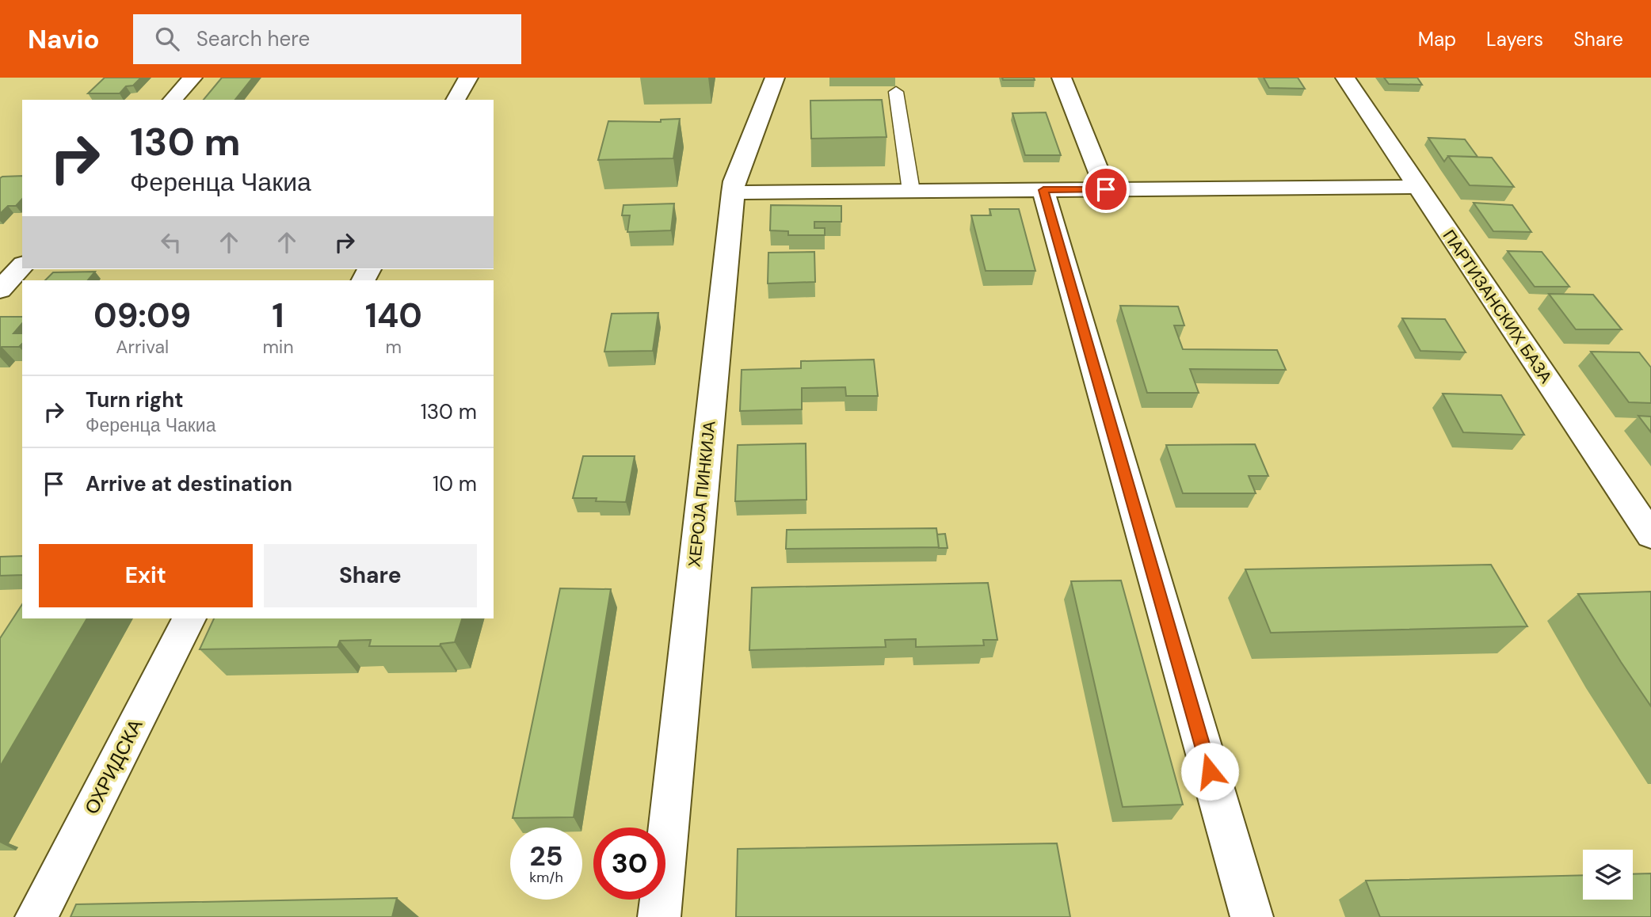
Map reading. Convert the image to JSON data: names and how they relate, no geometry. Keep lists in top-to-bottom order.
{
  "streets": {
    "street": ["ПАРТИЗАНСКИХ БАЗА", "ХЕРОЈА ПИНКИЈА", "ОХРИДСКА"]
  },
  "page": {
    "header": "Navio",
    "search": "Search here",
    "nav": ["Map", "Layers", "Share"],
    "turn": ["130 m", "Ференца Чакиа"],
    "eta": [
      "09:09",
      "Arrival",
      "1",
      "min",
      "140",
      "m"
    ],
    "list": [
      {
        "name": "Turn right",
        "note": "Ференца Чакиа",
        "value": "130 m"
      },
      {
        "name": "Arrive at destination",
        "value": "10 m"
      }
    ],
    "buttons": ["Exit", "Share"],
    "speed": "25 km/h",
    "limit": "30"
  }
}
